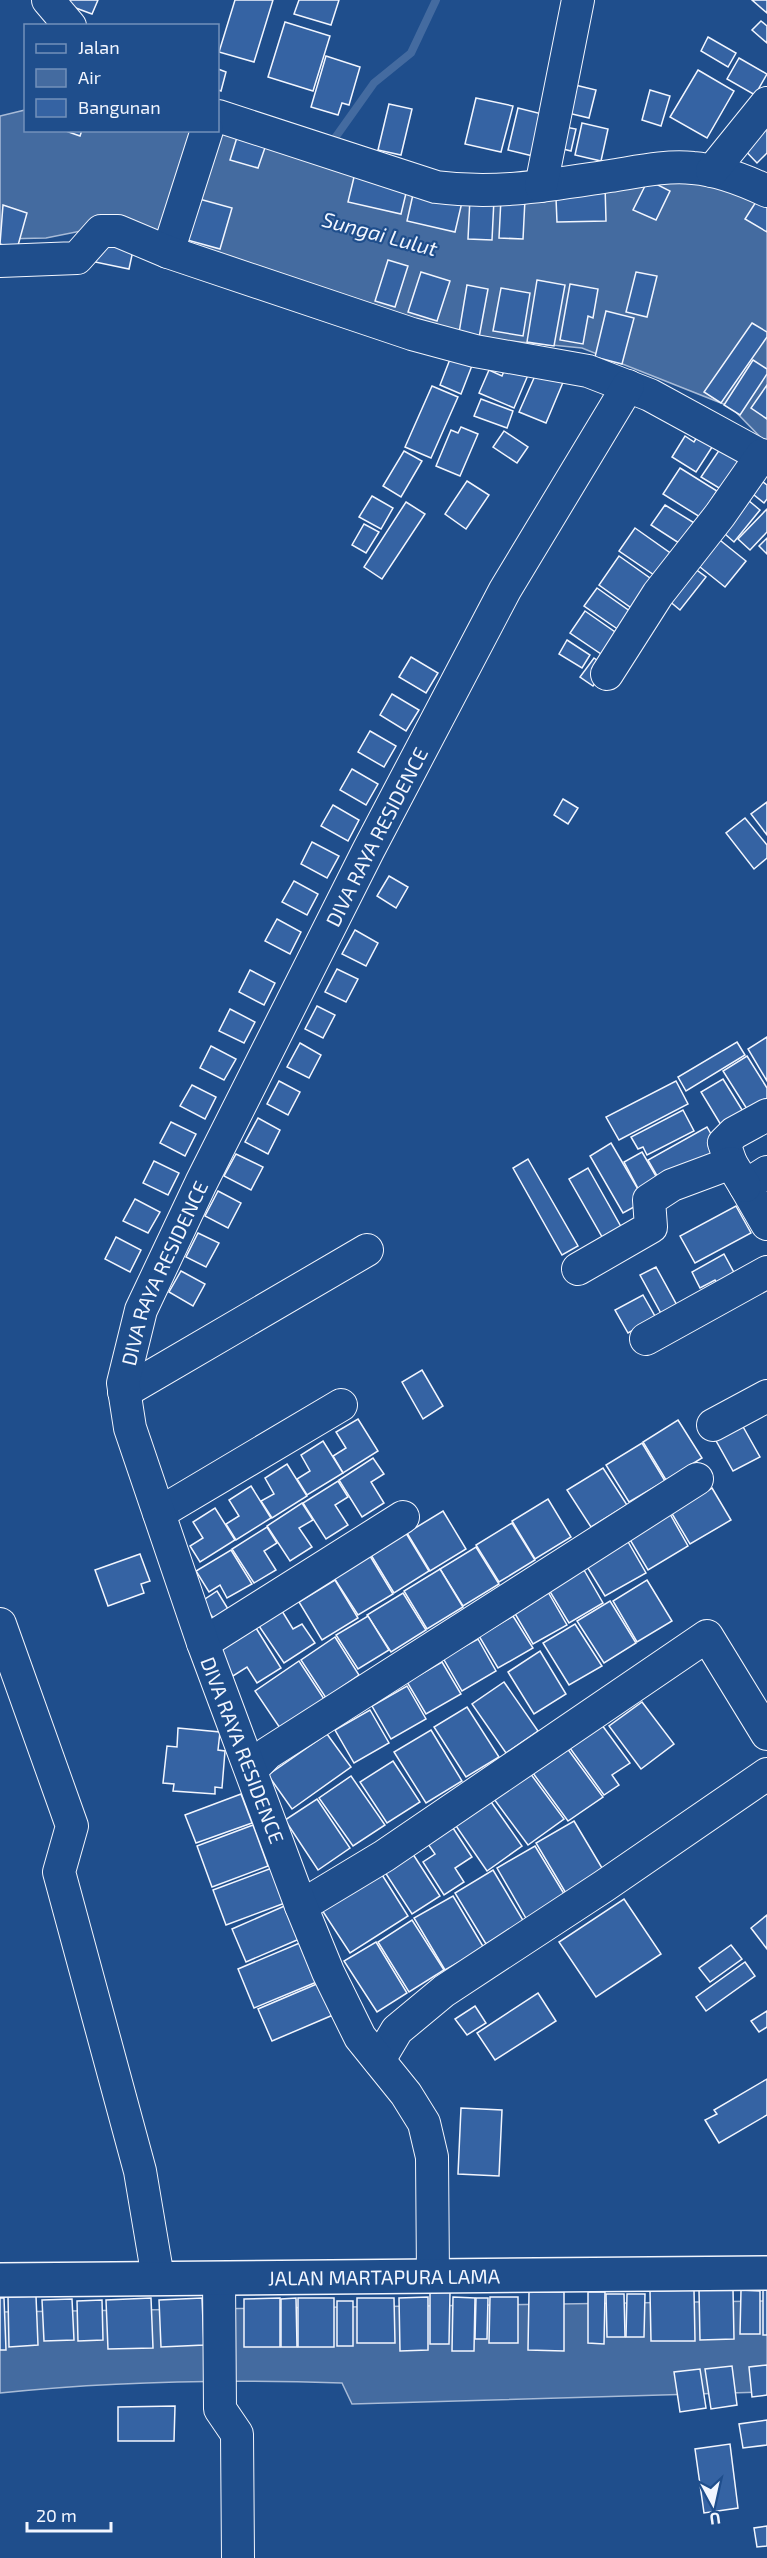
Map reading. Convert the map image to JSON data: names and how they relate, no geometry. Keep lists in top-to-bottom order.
{
  "streets": {
    "main road": ["JALAN MARTAPURA LAMA"],
    "street": ["DIVA RAYA RESIDENCE"]
  },
  "crossings": [
    ["DIVA RAYA RESIDENCE", "JALAN MARTAPURA LAMA"]
  ],
  "water": ["Sungai Lulut"],
  "legend": ["Jalan", "Air", "Bangunan"],
  "scale_bar": "20 m",
  "north": "bottom"
}
